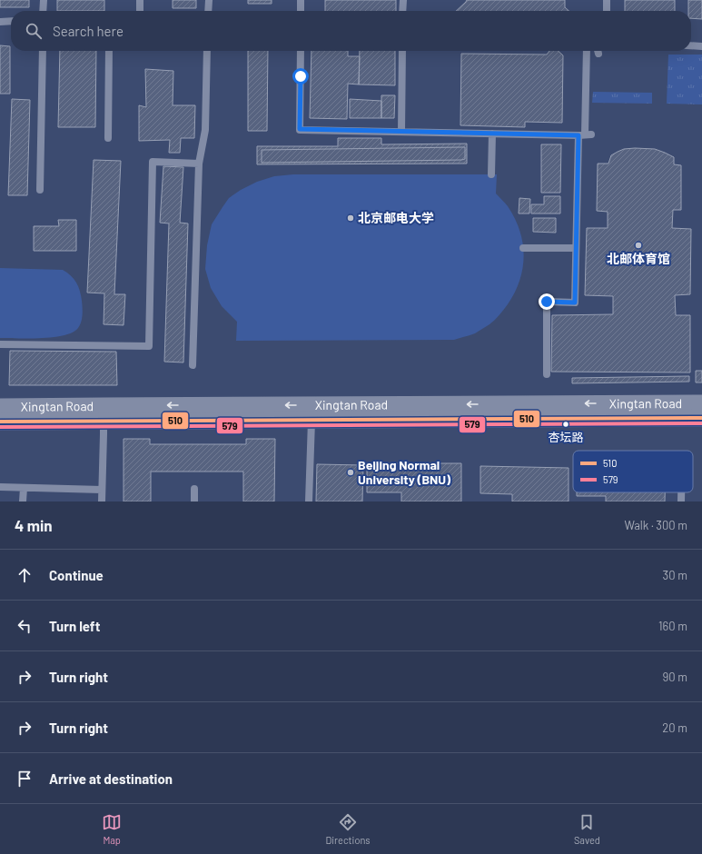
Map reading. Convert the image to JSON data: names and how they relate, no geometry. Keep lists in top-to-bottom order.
{
  "streets": {
    "street": ["Xingtan Road"]
  },
  "places": [
    "北京邮电大学",
    "北邮体育馆",
    "杏坛路",
    "Beijing Normal University (BNU)"
  ],
  "lines": ["transit line 510", "transit line 579"],
  "legend": ["510", "579"],
  "page": {
    "search": "Search here",
    "heading": ["4 min", "Walk · 300 m"],
    "list": [
      ["Continue", "30 m"],
      ["Turn left", "160 m"],
      ["Turn right", "90 m"],
      ["Turn right", "20 m"],
      "Arrive at destination"
    ],
    "nav": ["Map", "Directions", "Saved"]
  }
}
